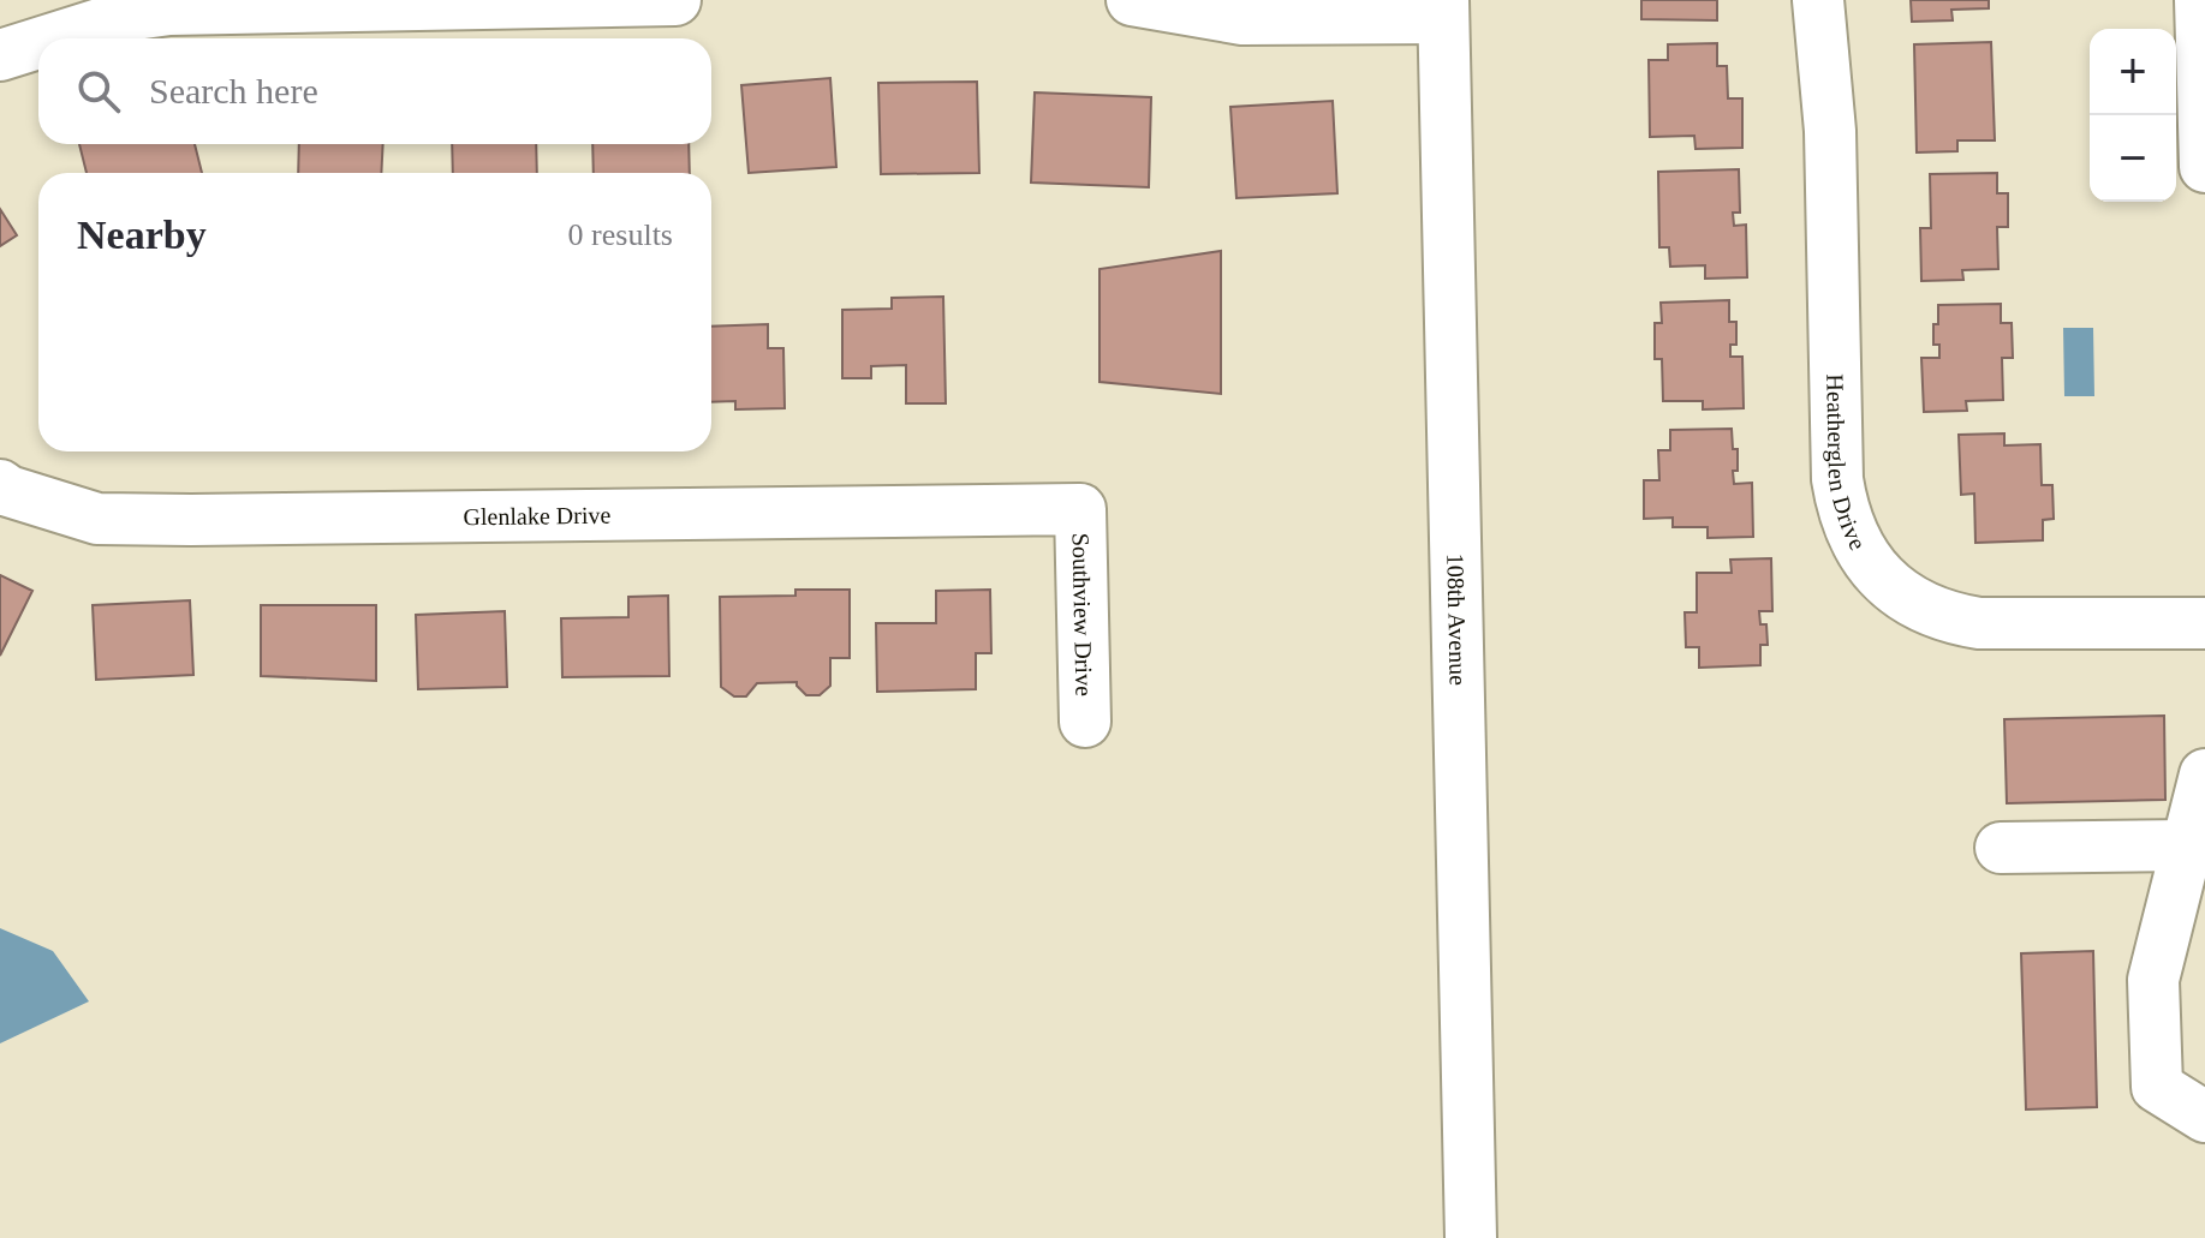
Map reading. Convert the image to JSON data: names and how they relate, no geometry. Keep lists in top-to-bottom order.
{
  "streets": {
    "street": [
      "Heatherglen Drive",
      "Glenlake Drive",
      "Southview Drive",
      "108th Avenue"
    ]
  },
  "crossings": [
    ["Glenlake Drive", "Southview Drive"]
  ],
  "page": {
    "map_buttons": ["+", "−"],
    "search": "Search here",
    "heading": ["Nearby", "0 results"]
  }
}
